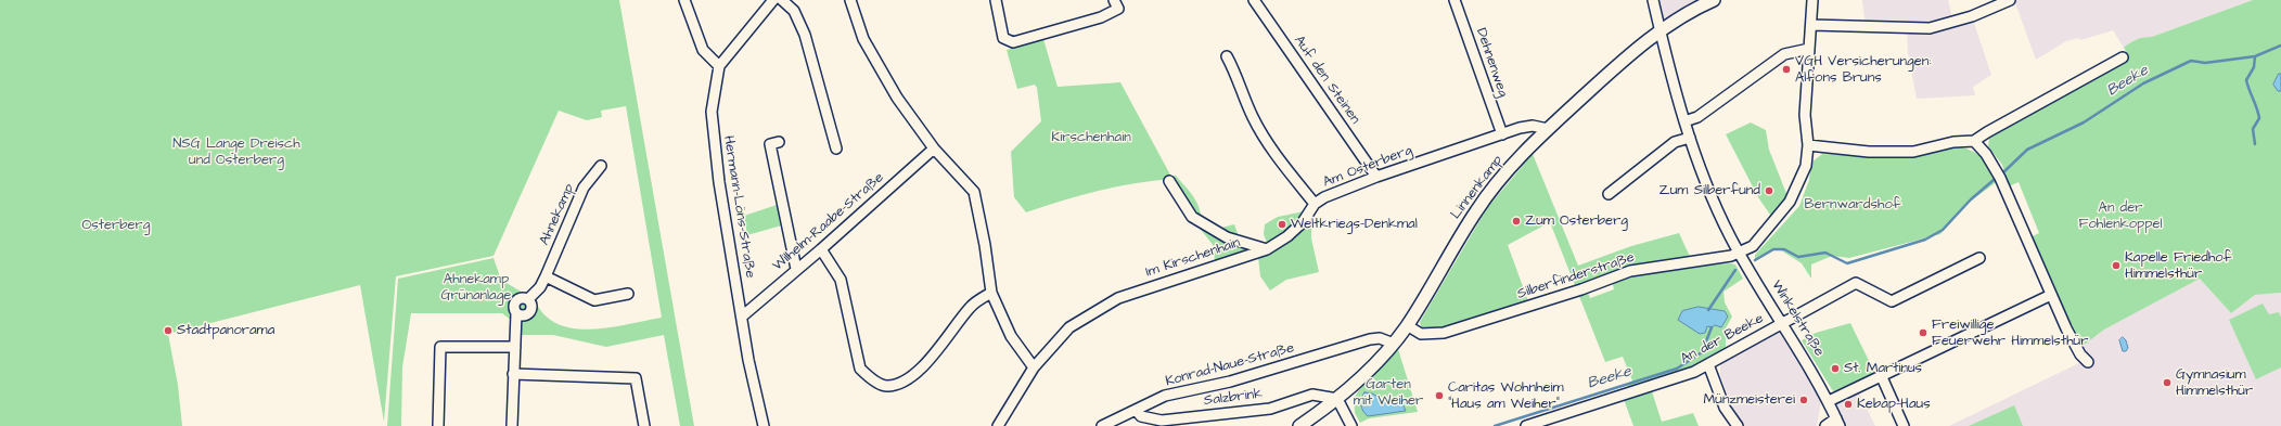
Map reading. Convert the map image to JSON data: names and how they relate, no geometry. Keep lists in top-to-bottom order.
{
  "streets": {
    "main road": ["Linnenkamp"],
    "street": [
      "Dehnenweg",
      "Auf den Steinen",
      "Am Osterberg",
      "Hermann-Löns-Straße",
      "Ahnekamp",
      "Wilhelm-Raabe-Straße",
      "Im Kirschenhain",
      "Silberfinderstraße",
      "Winkelstraße",
      "An der Beeke",
      "Konrad-Naue-Straße",
      "Salzbrink"
    ]
  },
  "crossings": [
    ["Dehnenweg", "Am Osterberg"],
    ["Auf den Steinen", "Am Osterberg"],
    ["Am Osterberg", "Linnenkamp"],
    ["Am Osterberg", "Im Kirschenhain"],
    ["Linnenkamp", "Silberfinderstraße"],
    ["Linnenkamp", "Winkelstraße"],
    ["Linnenkamp", "Konrad-Naue-Straße"],
    ["Linnenkamp", "Salzbrink"],
    ["Hermann-Löns-Straße", "Wilhelm-Raabe-Straße"],
    ["Silberfinderstraße", "Winkelstraße"],
    ["Winkelstraße", "An der Beeke"],
    ["Konrad-Naue-Straße", "Salzbrink"]
  ],
  "water": ["Beeke"],
  "parks": [
    "Kirschenhain",
    "NSG Lange Dreisch und Osterberg",
    "Bernwardshof",
    "An der Fohlenkoppel",
    "Osterberg",
    "Ahnekamp Grünanlage",
    "Garten mit Weiher"
  ],
  "places": [
    "VGH Versicherungen: Alfons Bruns",
    "Zum Silberfund",
    "Zum Osterberg",
    "Weltkriegs-Denkmal",
    "Kapelle Friedhof Himmelsthür",
    "Stadtpanorama",
    "Freiwillige Feuerwehr Himmelsthür",
    "St. Martinus",
    "Gymnasium Himmelsthür",
    "Caritas Wohnheim \"Haus am Weiher\"",
    "Münzmeisterei",
    "Kebap-Haus"
  ]
}
